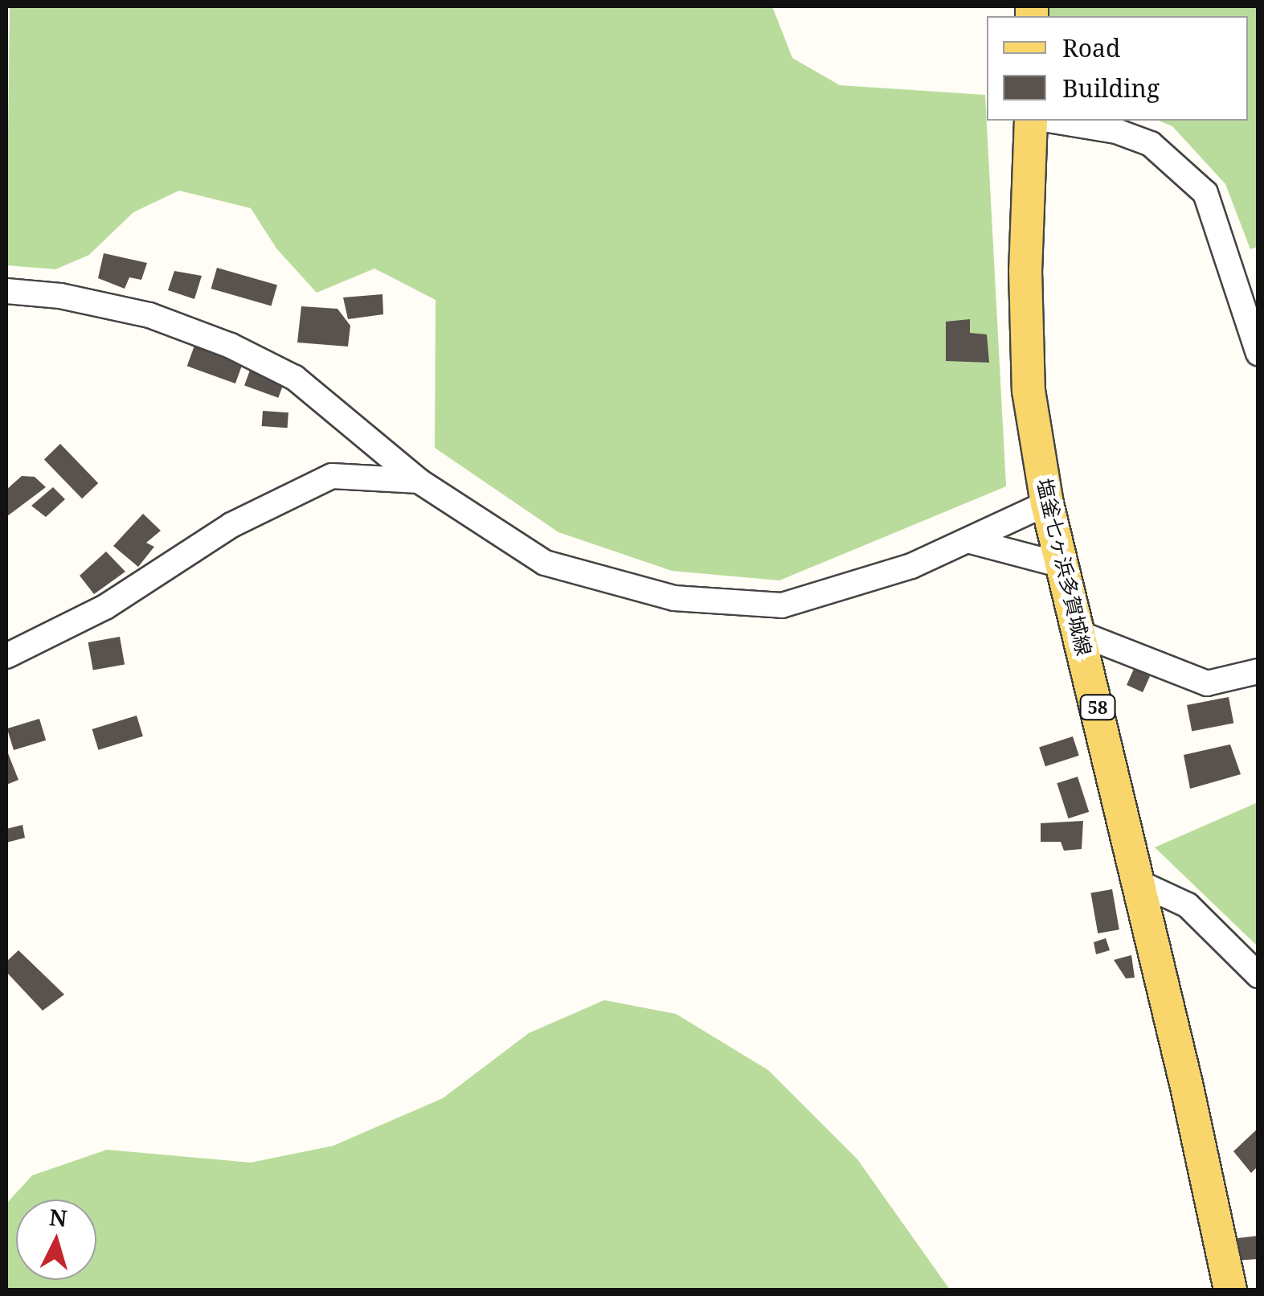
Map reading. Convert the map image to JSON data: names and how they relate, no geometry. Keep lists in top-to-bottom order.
{
  "streets": {
    "main road": ["塩釜七ヶ浜多賀城線", "58"]
  },
  "legend": ["Road", "Building"],
  "north": "top"
}
